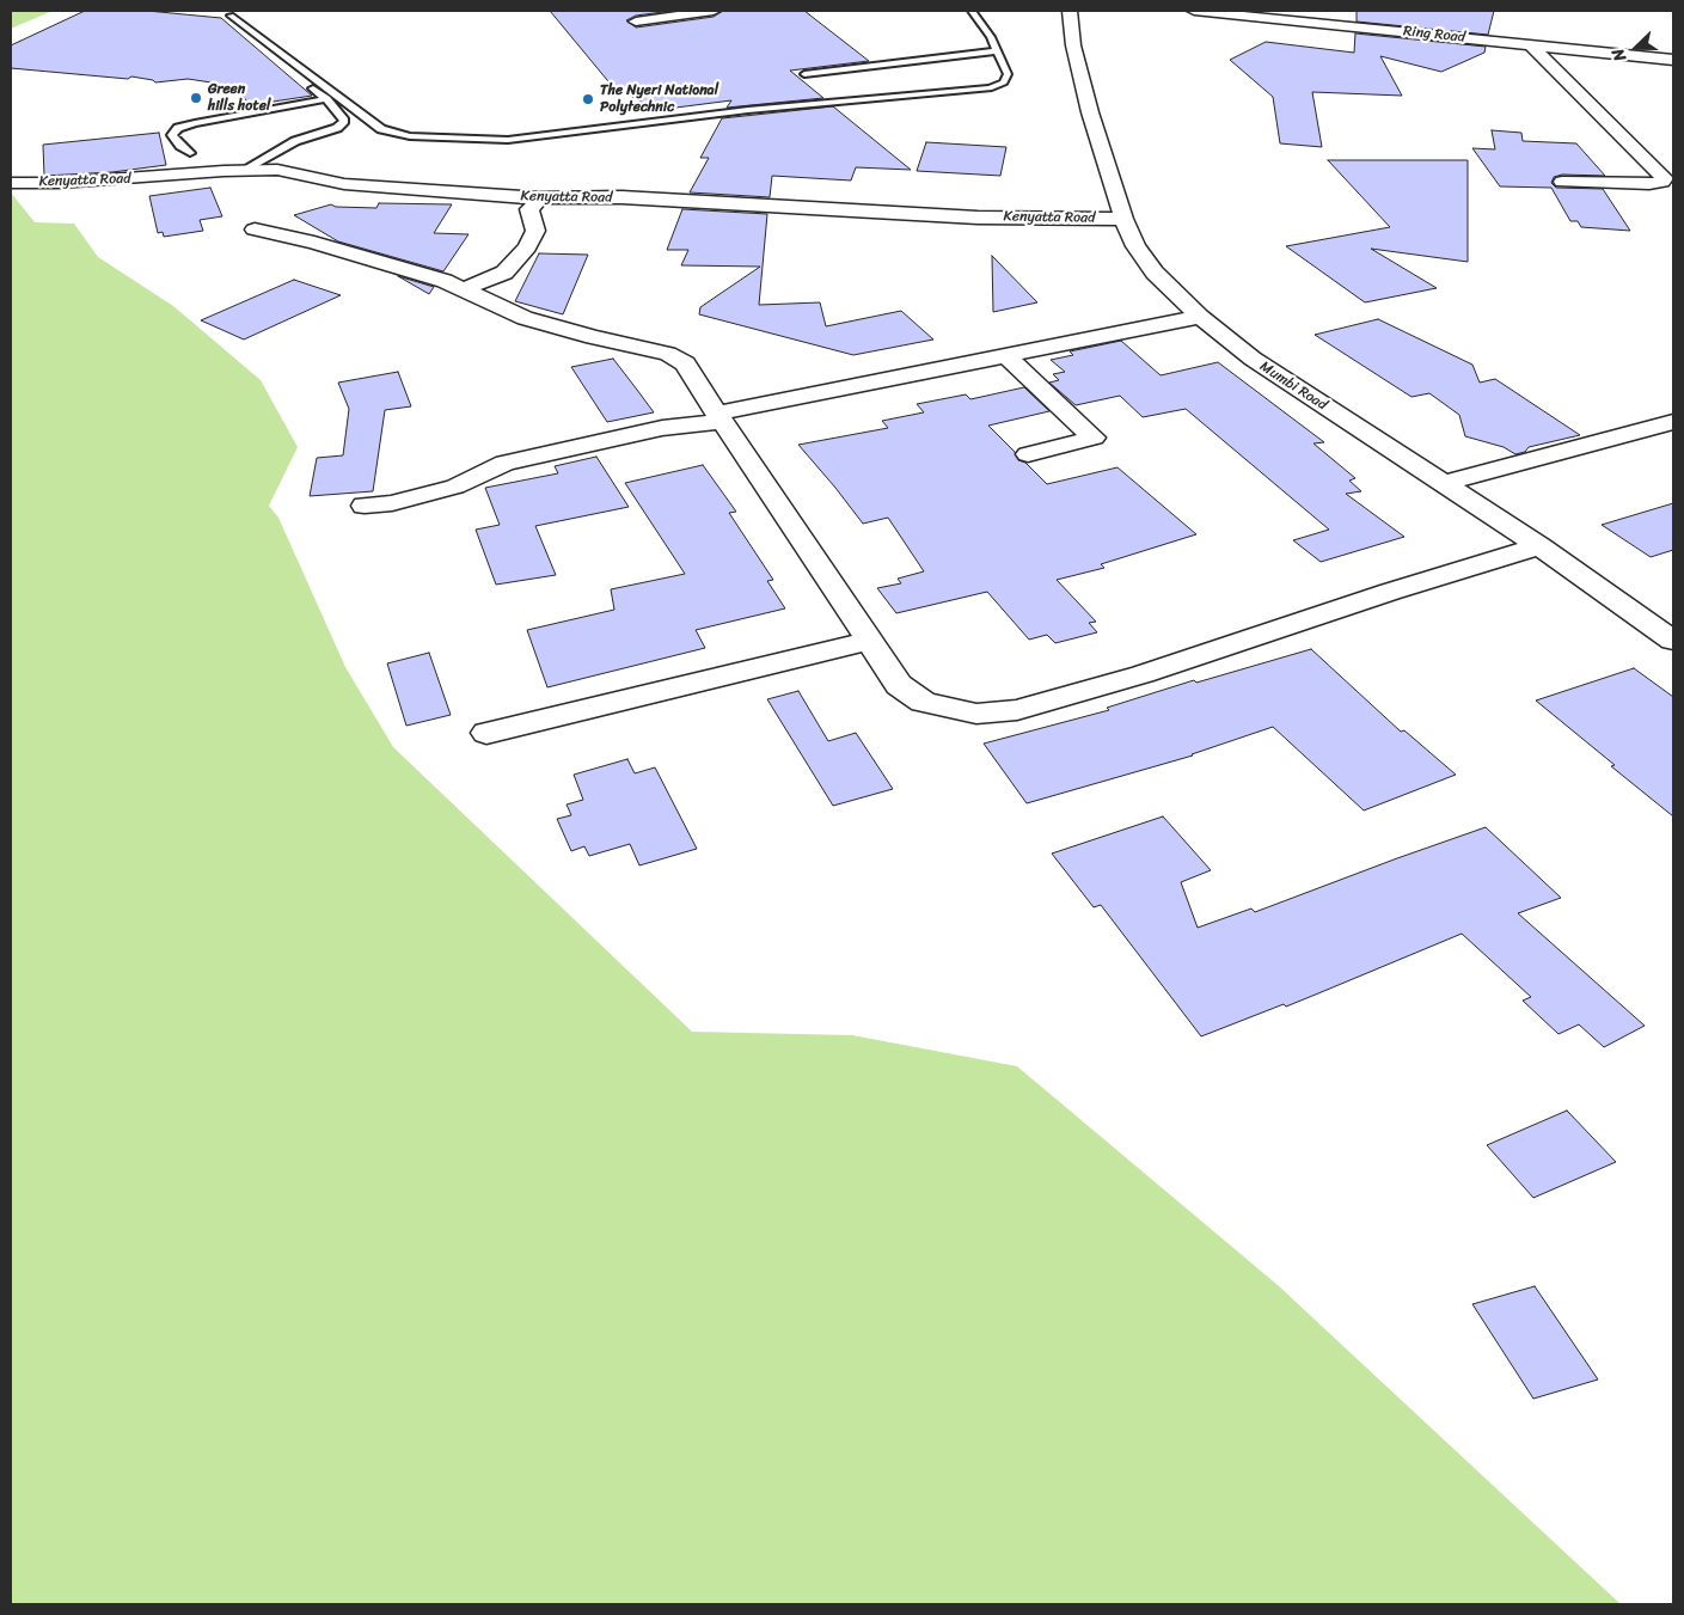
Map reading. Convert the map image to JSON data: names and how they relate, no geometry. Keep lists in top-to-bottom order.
{
  "streets": {
    "street": ["Ring Road", "Kenyatta Road", "Mumbi Road"]
  },
  "crossings": [
    ["Kenyatta Road", "Mumbi Road"]
  ],
  "places": ["Green hills hotel", "The Nyeri National Polytechnic"],
  "north": "left"
}
